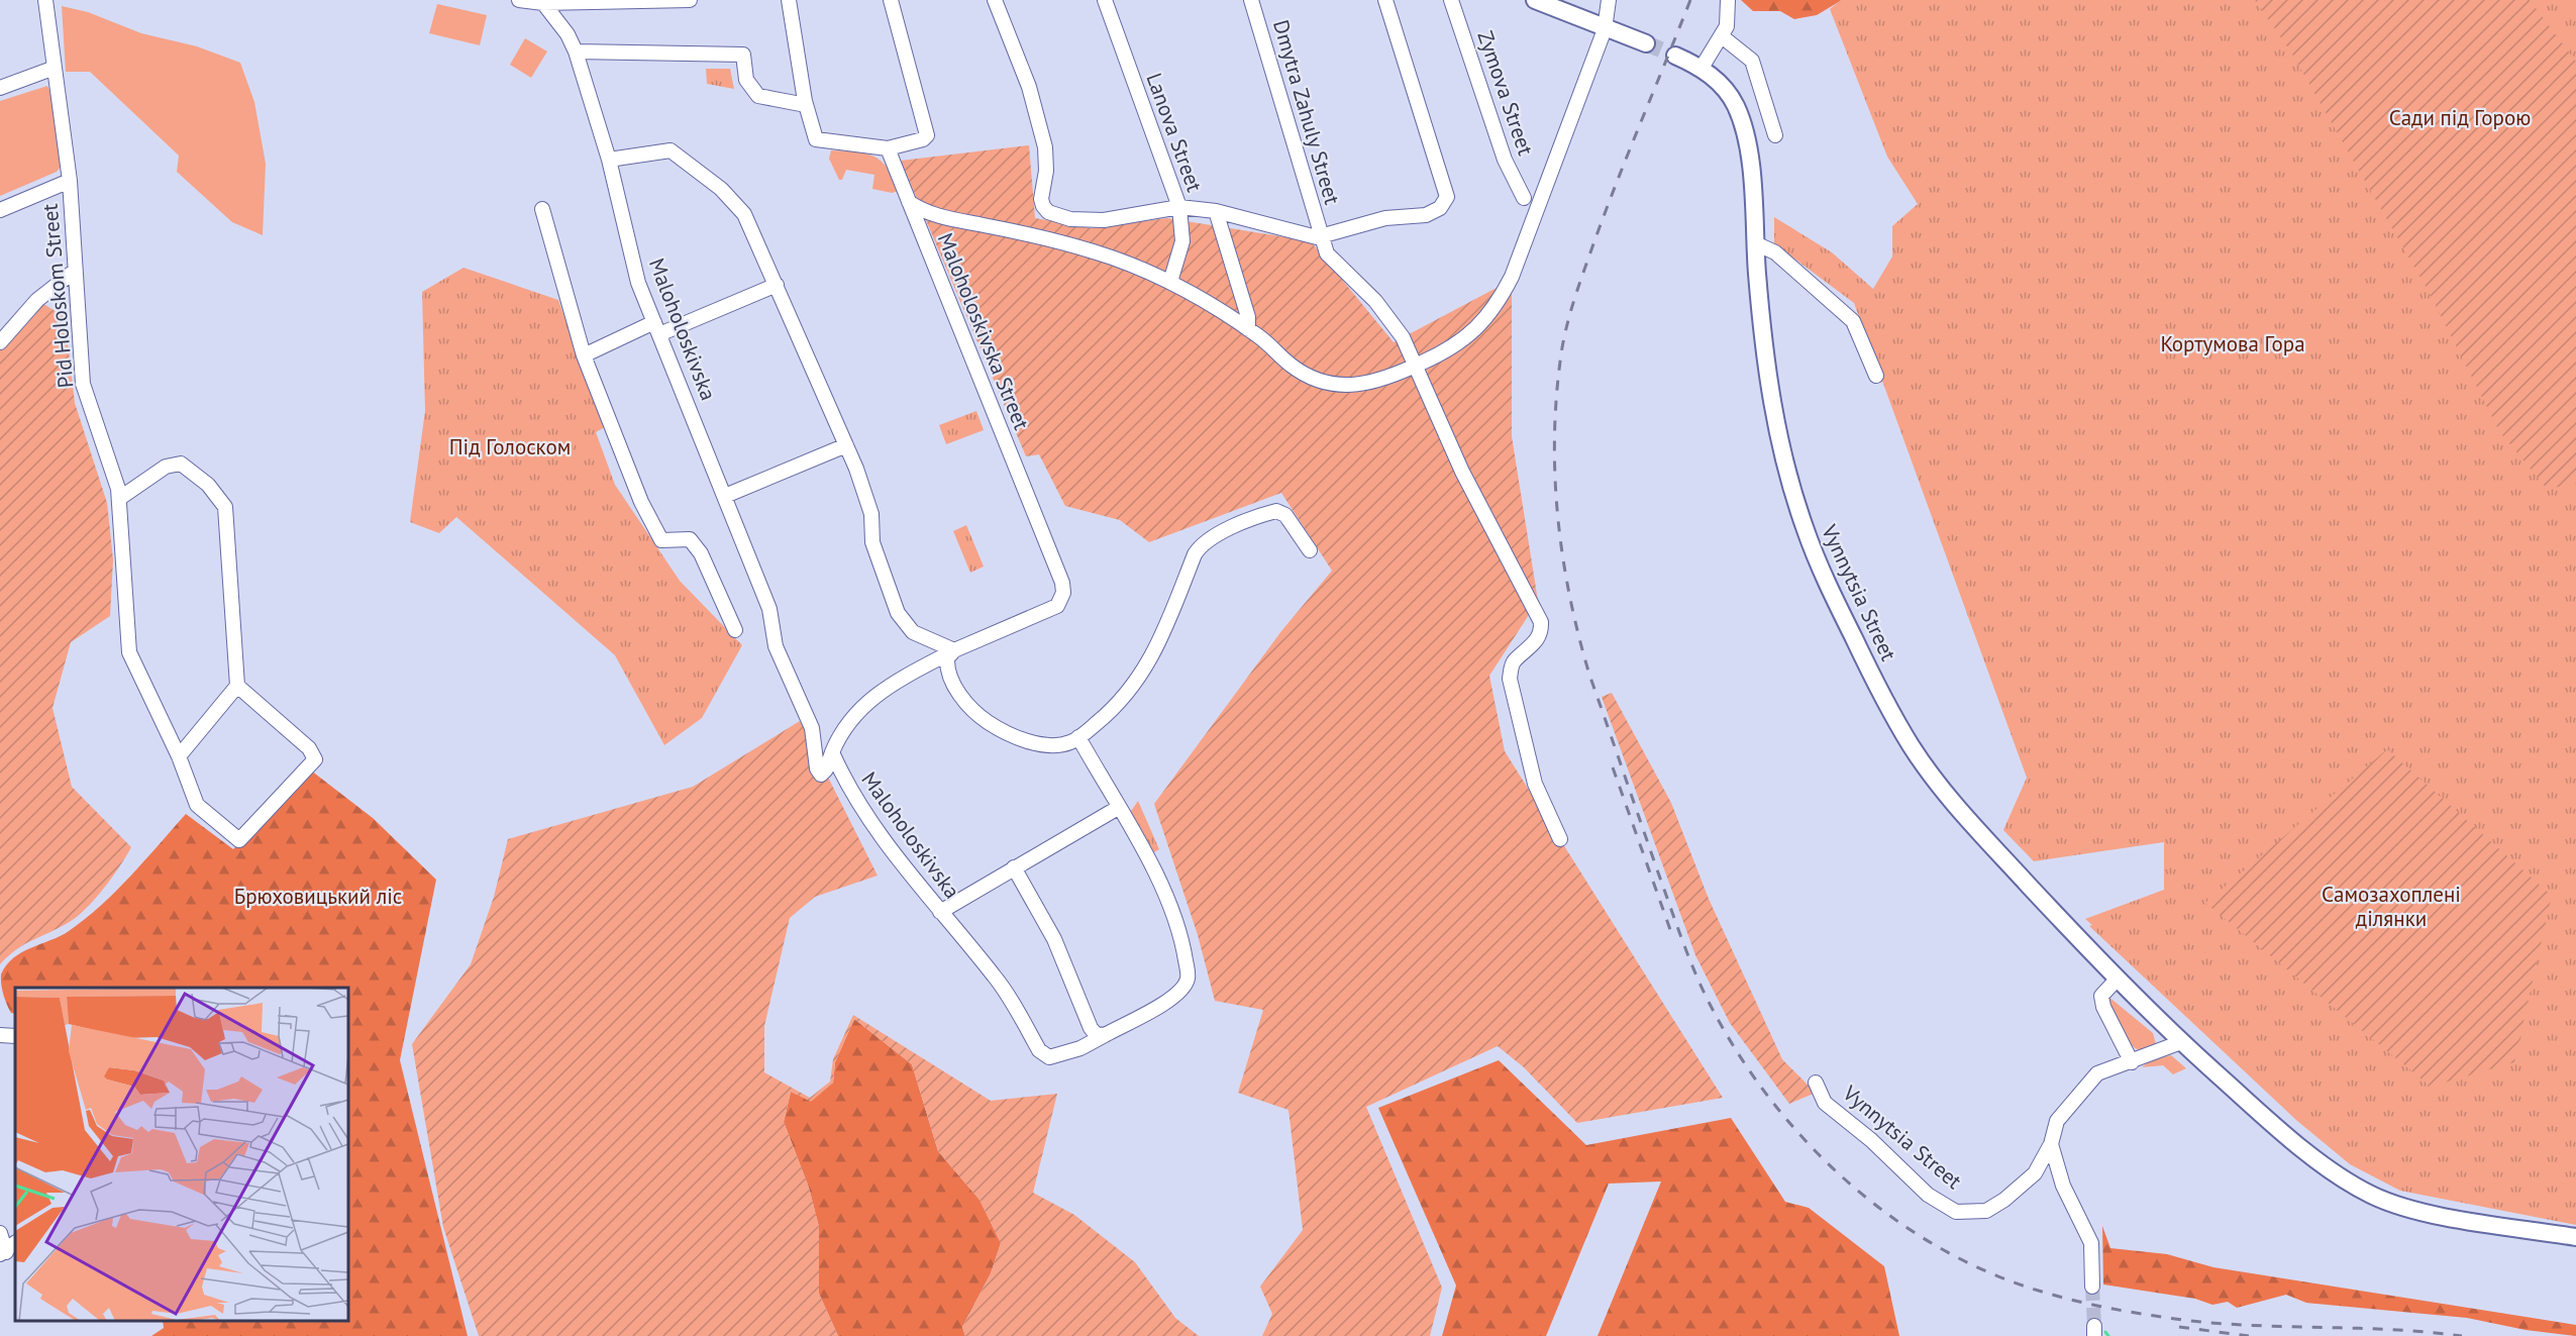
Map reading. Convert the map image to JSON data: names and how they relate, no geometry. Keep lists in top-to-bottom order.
{
  "streets": {
    "main road": ["Vynnytsia Street"],
    "street": [
      "Zymova Street",
      "Dmytra Zahuly Street",
      "Lanova Street",
      "Pid Holoskom Street",
      "Maloholoskivska",
      "Maloholoskivska Street"
    ]
  },
  "parks": [
    "Сади під Горою",
    "Кортумова Гора",
    "Під Голоском",
    "Самозахоплені ділянки",
    "Брюховицький ліс"
  ]
}
